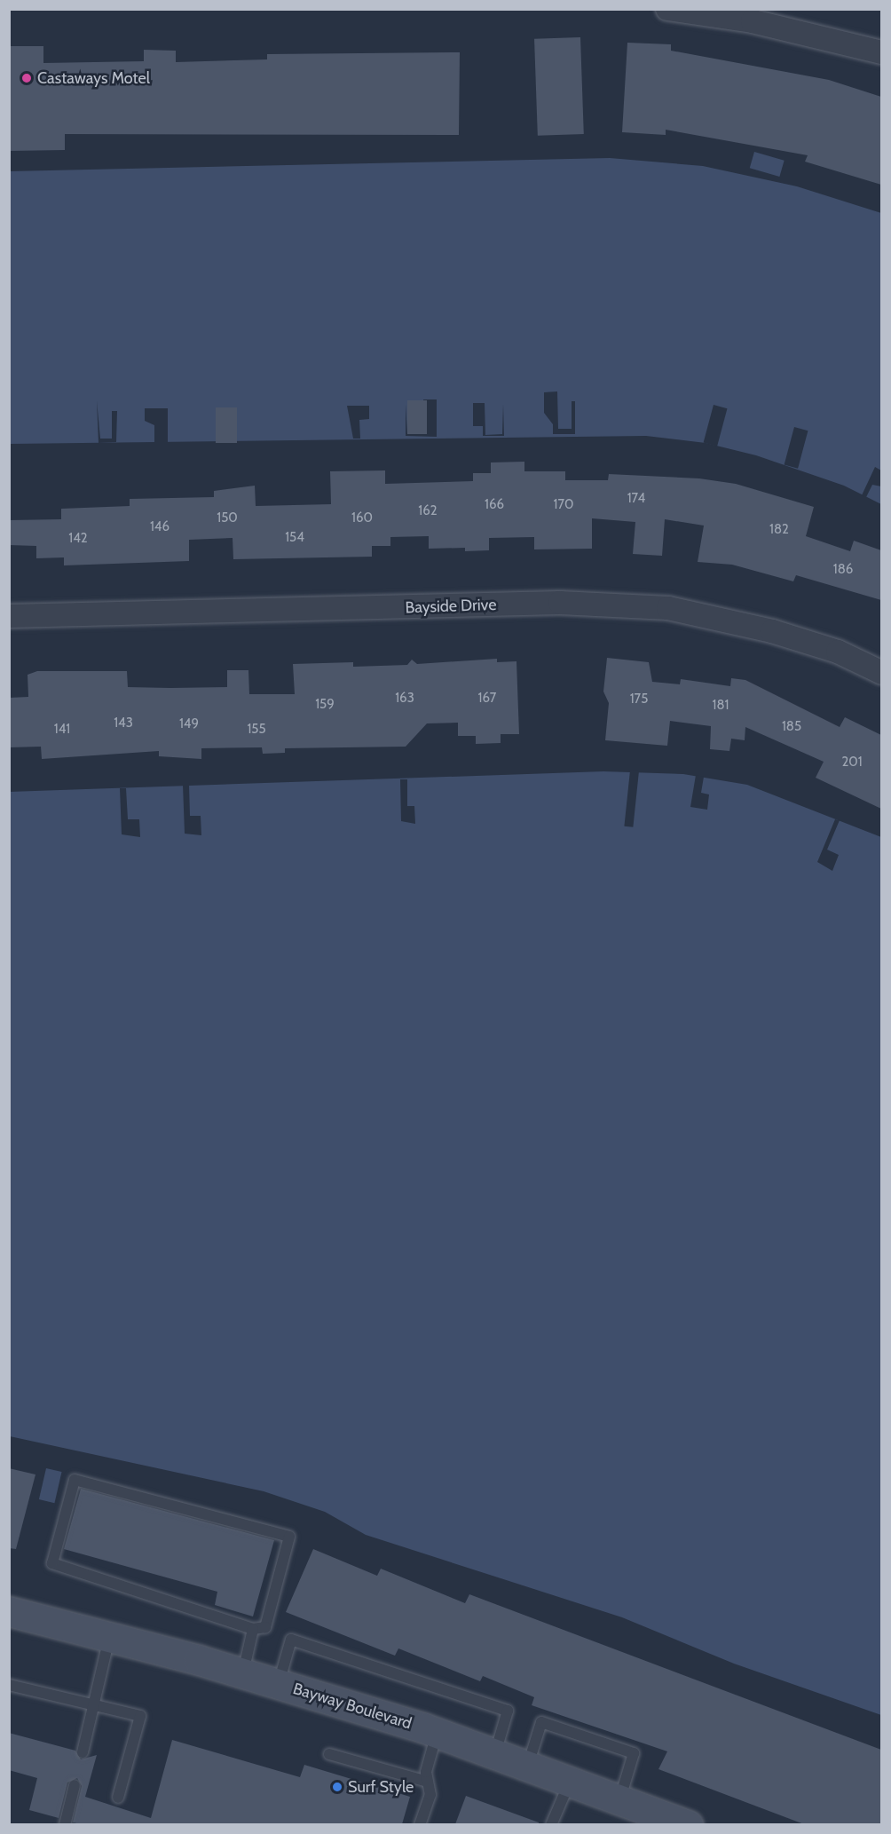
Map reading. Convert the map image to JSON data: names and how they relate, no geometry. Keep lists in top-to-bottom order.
{
  "streets": {
    "street": ["Bayside Drive", "Bayway Boulevard"]
  },
  "places": ["Castaways Motel", "Surf Style"],
  "house_numbers": [
    "174",
    "166",
    "170",
    "162",
    "150",
    "160",
    "146",
    "182",
    "154",
    "142",
    "186",
    "163",
    "167",
    "175",
    "159",
    "181",
    "143",
    "149",
    "185",
    "141",
    "155",
    "201"
  ]
}
